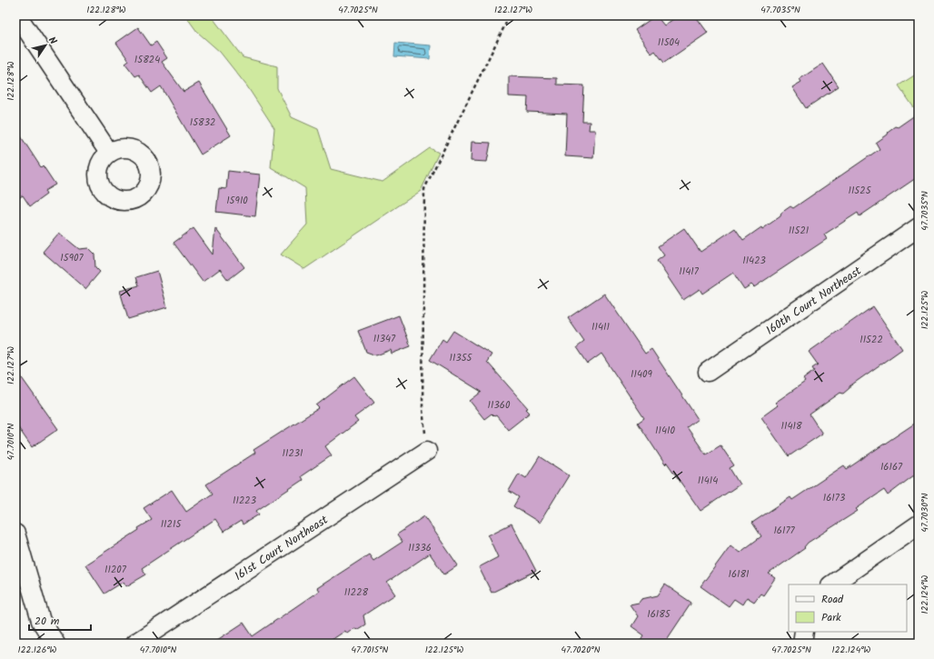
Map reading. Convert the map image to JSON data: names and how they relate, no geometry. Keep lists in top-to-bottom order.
{
  "streets": {
    "street": ["160th Court Northeast", "161st Court Northeast"]
  },
  "house_numbers": [
    "11504",
    "15824",
    "15832",
    "11525",
    "15910",
    "11521",
    "15907",
    "11423",
    "11417",
    "11411",
    "11347",
    "11522",
    "11355",
    "11409",
    "11360",
    "11418",
    "11410",
    "11231",
    "16167",
    "11414",
    "16173",
    "11223",
    "11215",
    "16177",
    "11336",
    "11207",
    "16181",
    "11228",
    "16185"
  ],
  "legend": ["Road", "Park"],
  "scale_bar": "20 m",
  "north": "top right",
  "coordinates": [
    "122.128°W",
    "47.7025°N",
    "122.127°W",
    "47.7035°N",
    "122.125°W",
    "47.7010°N",
    "47.7030°N",
    "122.124°W",
    "122.126°W",
    "47.7015°N",
    "47.7020°N"
  ]
}
